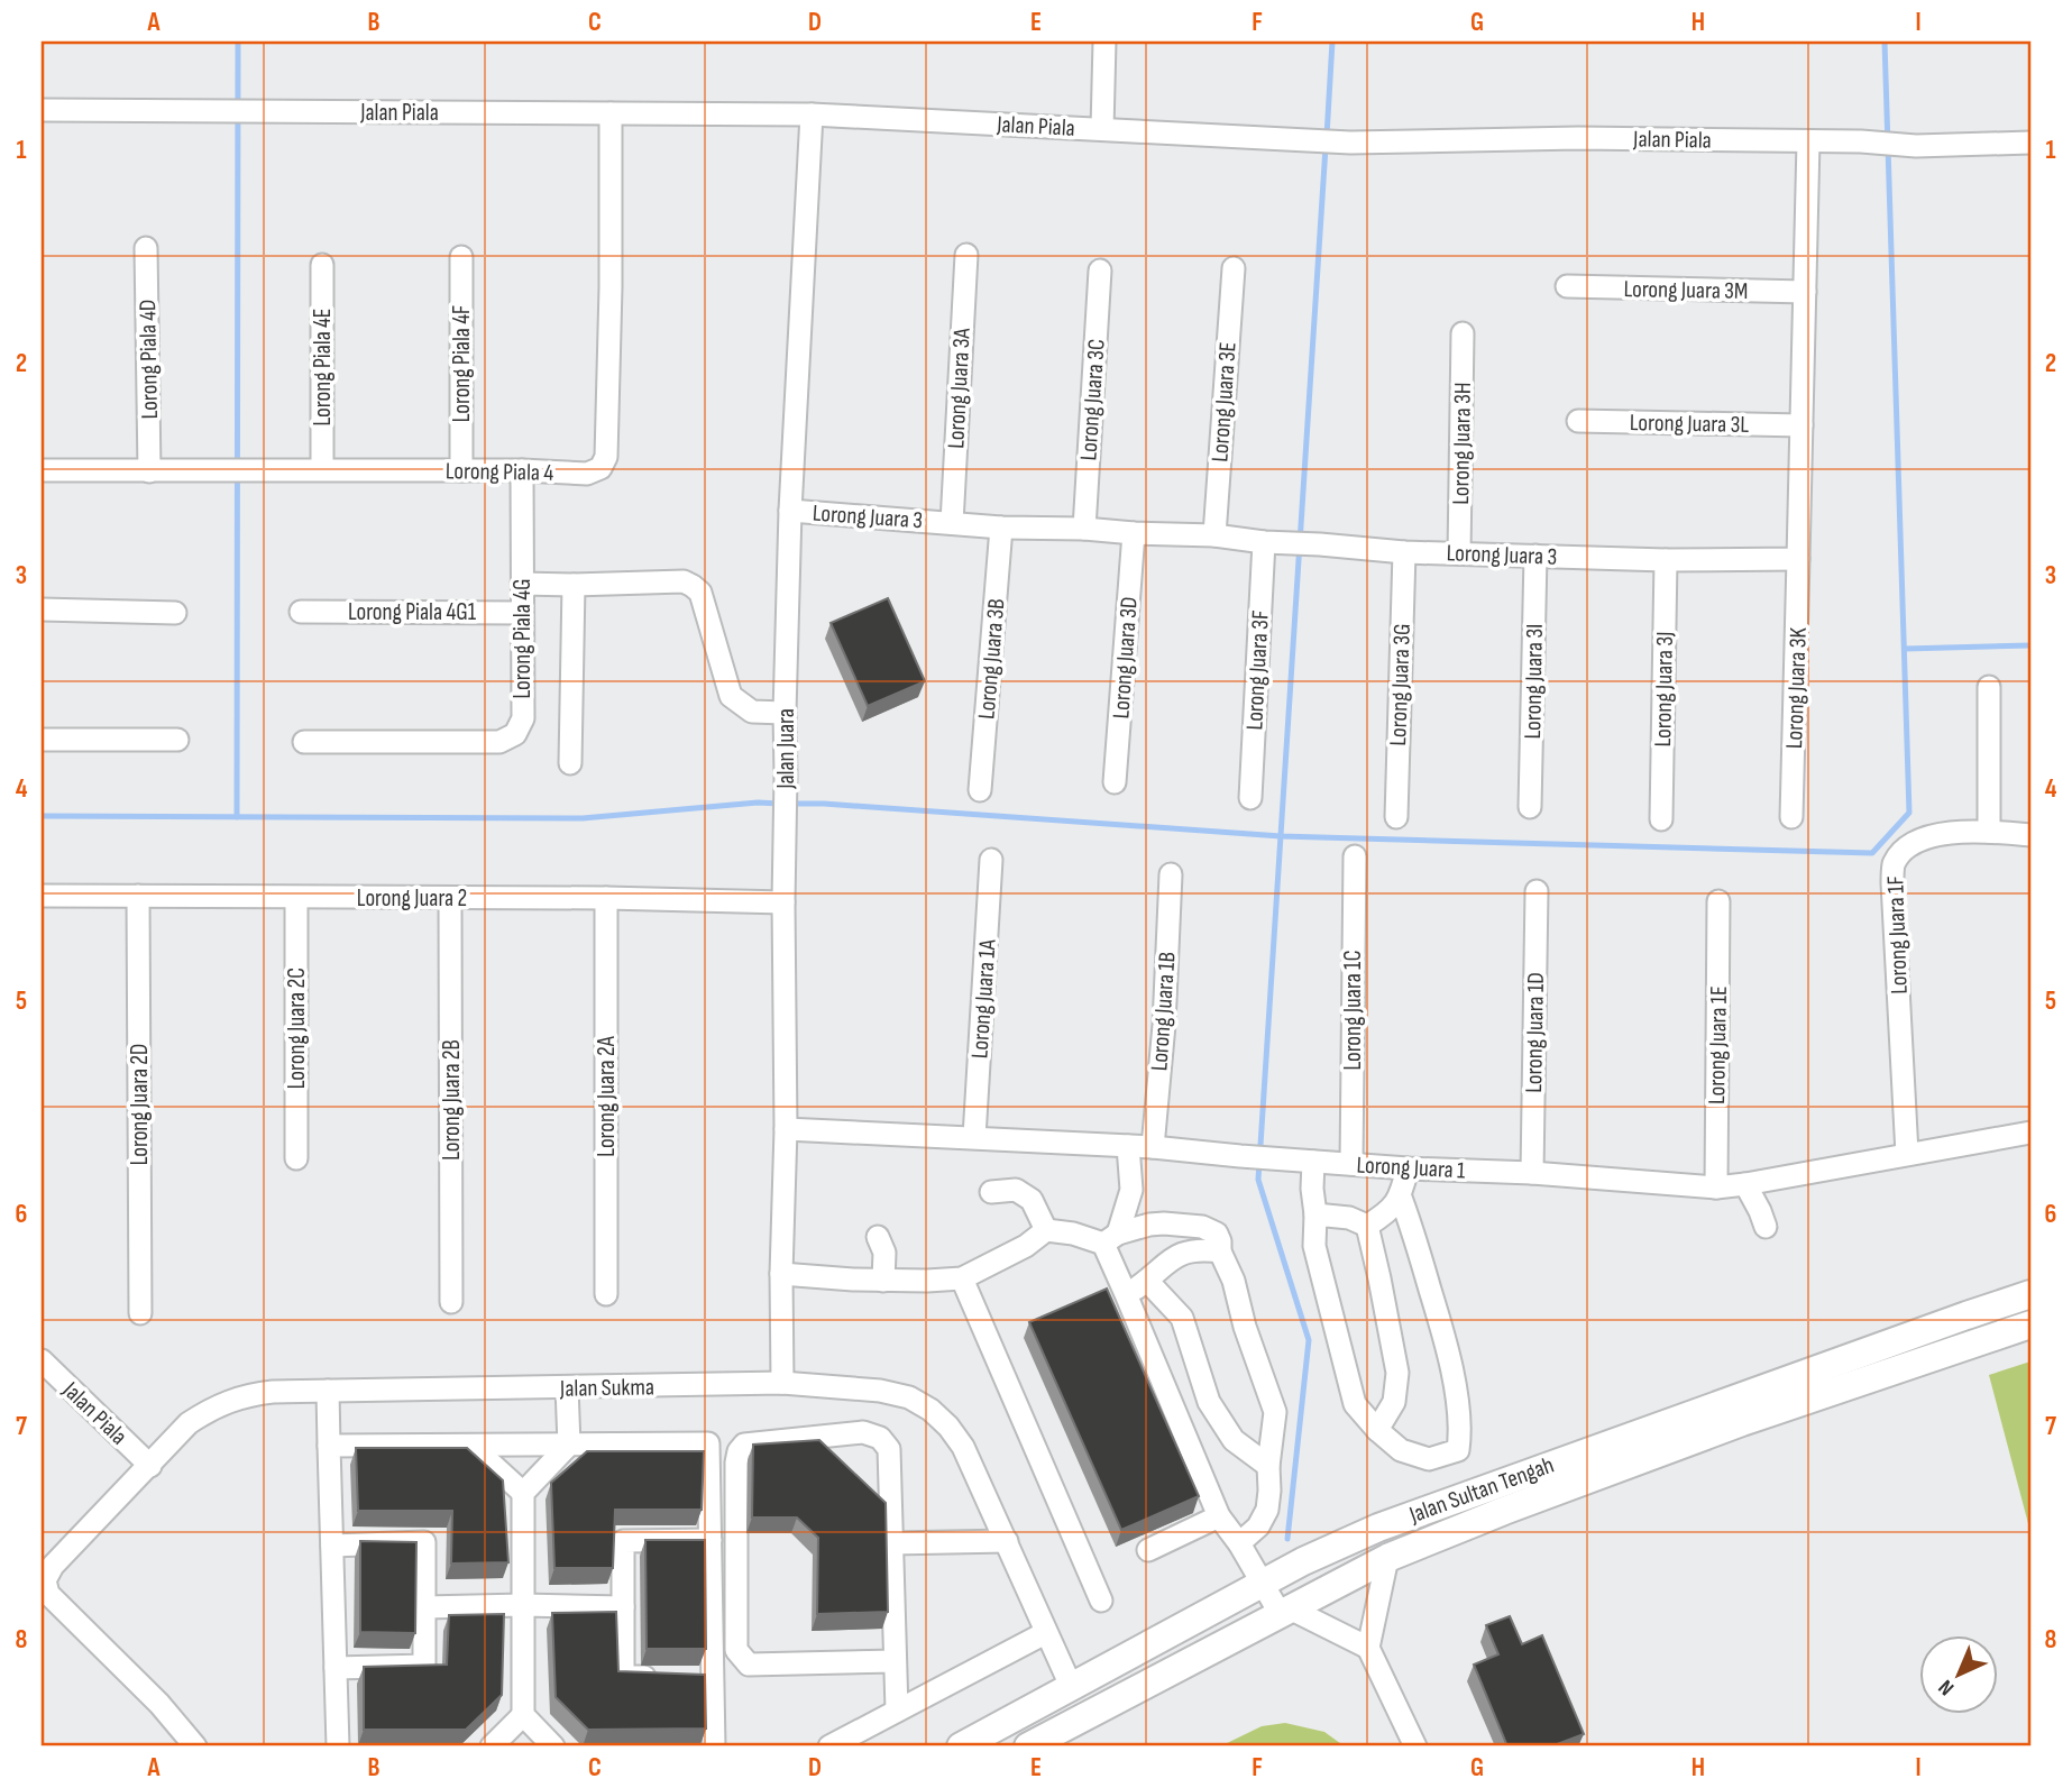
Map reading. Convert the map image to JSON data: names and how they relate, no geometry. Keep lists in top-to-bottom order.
{
  "streets": {
    "main road": ["Jalan Sultan Tengah"],
    "street": [
      "Jalan Piala",
      "Lorong Juara 3M",
      "Lorong Piala 4D",
      "Lorong Piala 4F",
      "Lorong Piala 4E",
      "Lorong Juara 3A",
      "Lorong Juara 3C",
      "Lorong Juara 3E",
      "Lorong Juara 3L",
      "Lorong Juara 3H",
      "Lorong Piala 4",
      "Lorong Juara 3",
      "Lorong Piala 4G1",
      "Lorong Piala 4G",
      "Lorong Juara 3D",
      "Lorong Juara 3B",
      "Lorong Juara 3F",
      "Lorong Juara 3I",
      "Lorong Juara 3G",
      "Lorong Juara 3K",
      "Lorong Juara 3J",
      "Jalan Juara",
      "Lorong Juara 2",
      "Lorong Juara 1F",
      "Lorong Juara 1A",
      "Lorong Juara 1C",
      "Lorong Juara 1B",
      "Lorong Juara 2C",
      "Lorong Juara 1D",
      "Lorong Juara 1E",
      "Lorong Juara 2A",
      "Lorong Juara 2B",
      "Lorong Juara 2D",
      "Lorong Juara 1",
      "Jalan Sukma"
    ]
  },
  "crossings": [
    ["Jalan Piala", "Lorong Piala 4"],
    ["Jalan Piala", "Jalan Juara"],
    ["Jalan Piala", "Jalan Sukma"],
    ["Lorong Piala 4D", "Lorong Piala 4"],
    ["Lorong Piala 4F", "Lorong Piala 4"],
    ["Lorong Piala 4E", "Lorong Piala 4"],
    ["Lorong Juara 3A", "Lorong Juara 3"],
    ["Lorong Juara 3C", "Lorong Juara 3"],
    ["Lorong Juara 3E", "Lorong Juara 3"],
    ["Lorong Juara 3H", "Lorong Juara 3"],
    ["Lorong Piala 4", "Lorong Piala 4G"],
    ["Lorong Juara 3", "Lorong Juara 3D"],
    ["Lorong Juara 3", "Lorong Juara 3B"],
    ["Lorong Juara 3", "Lorong Juara 3F"],
    ["Lorong Juara 3", "Lorong Juara 3I"],
    ["Lorong Juara 3", "Lorong Juara 3G"],
    ["Lorong Juara 3", "Lorong Juara 3K"],
    ["Lorong Juara 3", "Lorong Juara 3J"],
    ["Lorong Juara 3", "Jalan Juara"],
    ["Lorong Piala 4G1", "Lorong Piala 4G"],
    ["Jalan Juara", "Lorong Juara 2"],
    ["Jalan Juara", "Lorong Juara 1"],
    ["Jalan Juara", "Jalan Sukma"],
    ["Lorong Juara 2", "Lorong Juara 2C"],
    ["Lorong Juara 2", "Lorong Juara 2A"],
    ["Lorong Juara 2", "Lorong Juara 2B"],
    ["Lorong Juara 2", "Lorong Juara 2D"],
    ["Lorong Juara 1F", "Lorong Juara 1"],
    ["Lorong Juara 1A", "Lorong Juara 1"],
    ["Lorong Juara 1C", "Lorong Juara 1"],
    ["Lorong Juara 1B", "Lorong Juara 1"],
    ["Lorong Juara 1D", "Lorong Juara 1"],
    ["Lorong Juara 1E", "Lorong Juara 1"],
    ["Jalan Sukma", "Jalan Sultan Tengah"]
  ],
  "north": "bottom left",
  "grid": {
    "columns": [
      "A",
      "B",
      "C",
      "D",
      "E",
      "F",
      "G",
      "H",
      "I"
    ],
    "rows": [
      "1",
      "2",
      "3",
      "4",
      "5",
      "6",
      "7",
      "8"
    ]
  }
}
